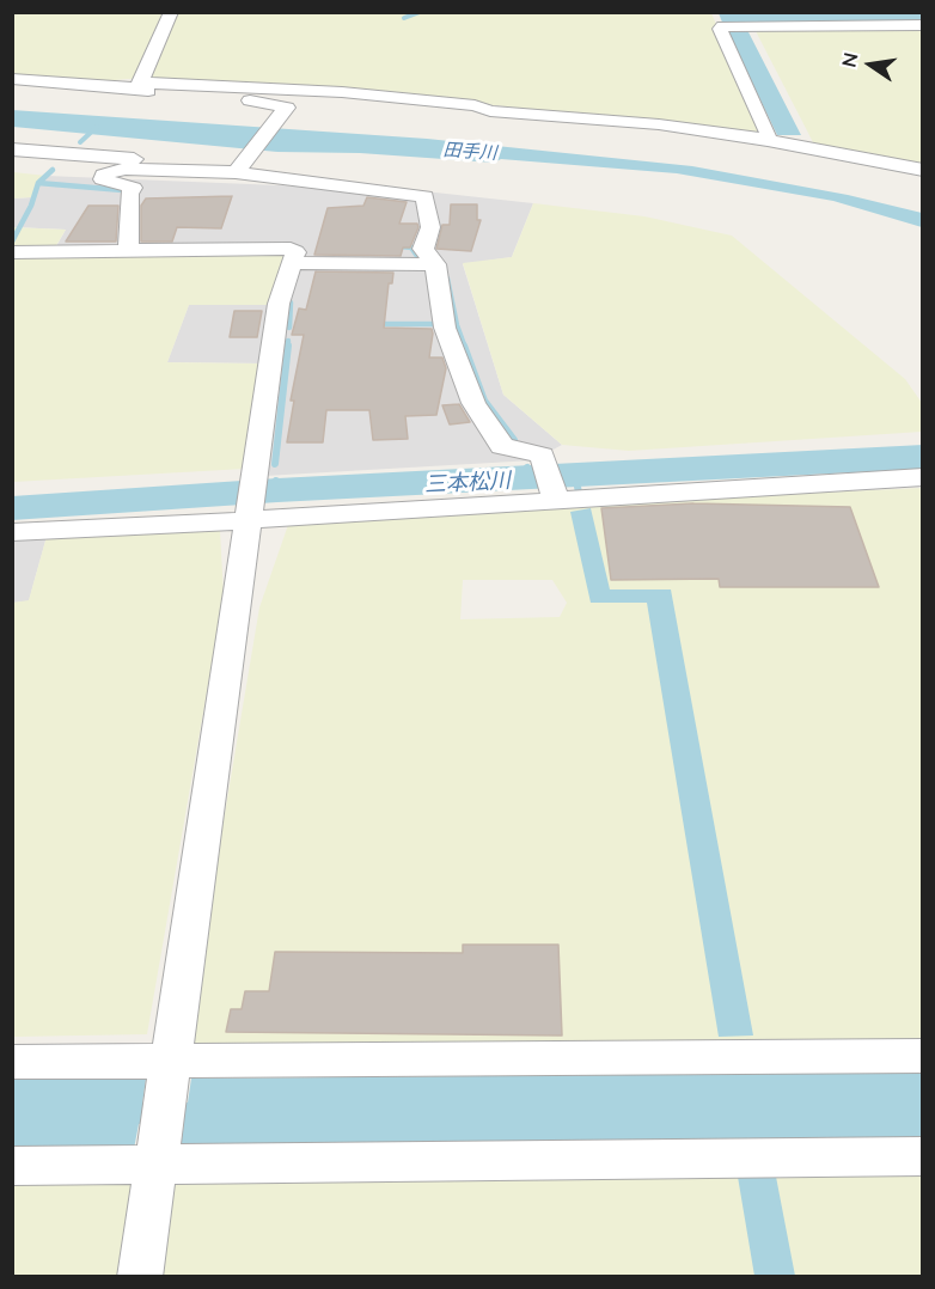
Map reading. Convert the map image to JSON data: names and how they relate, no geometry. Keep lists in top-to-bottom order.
{
  "water": ["田手川", "三本松川"],
  "north": "left"
}
